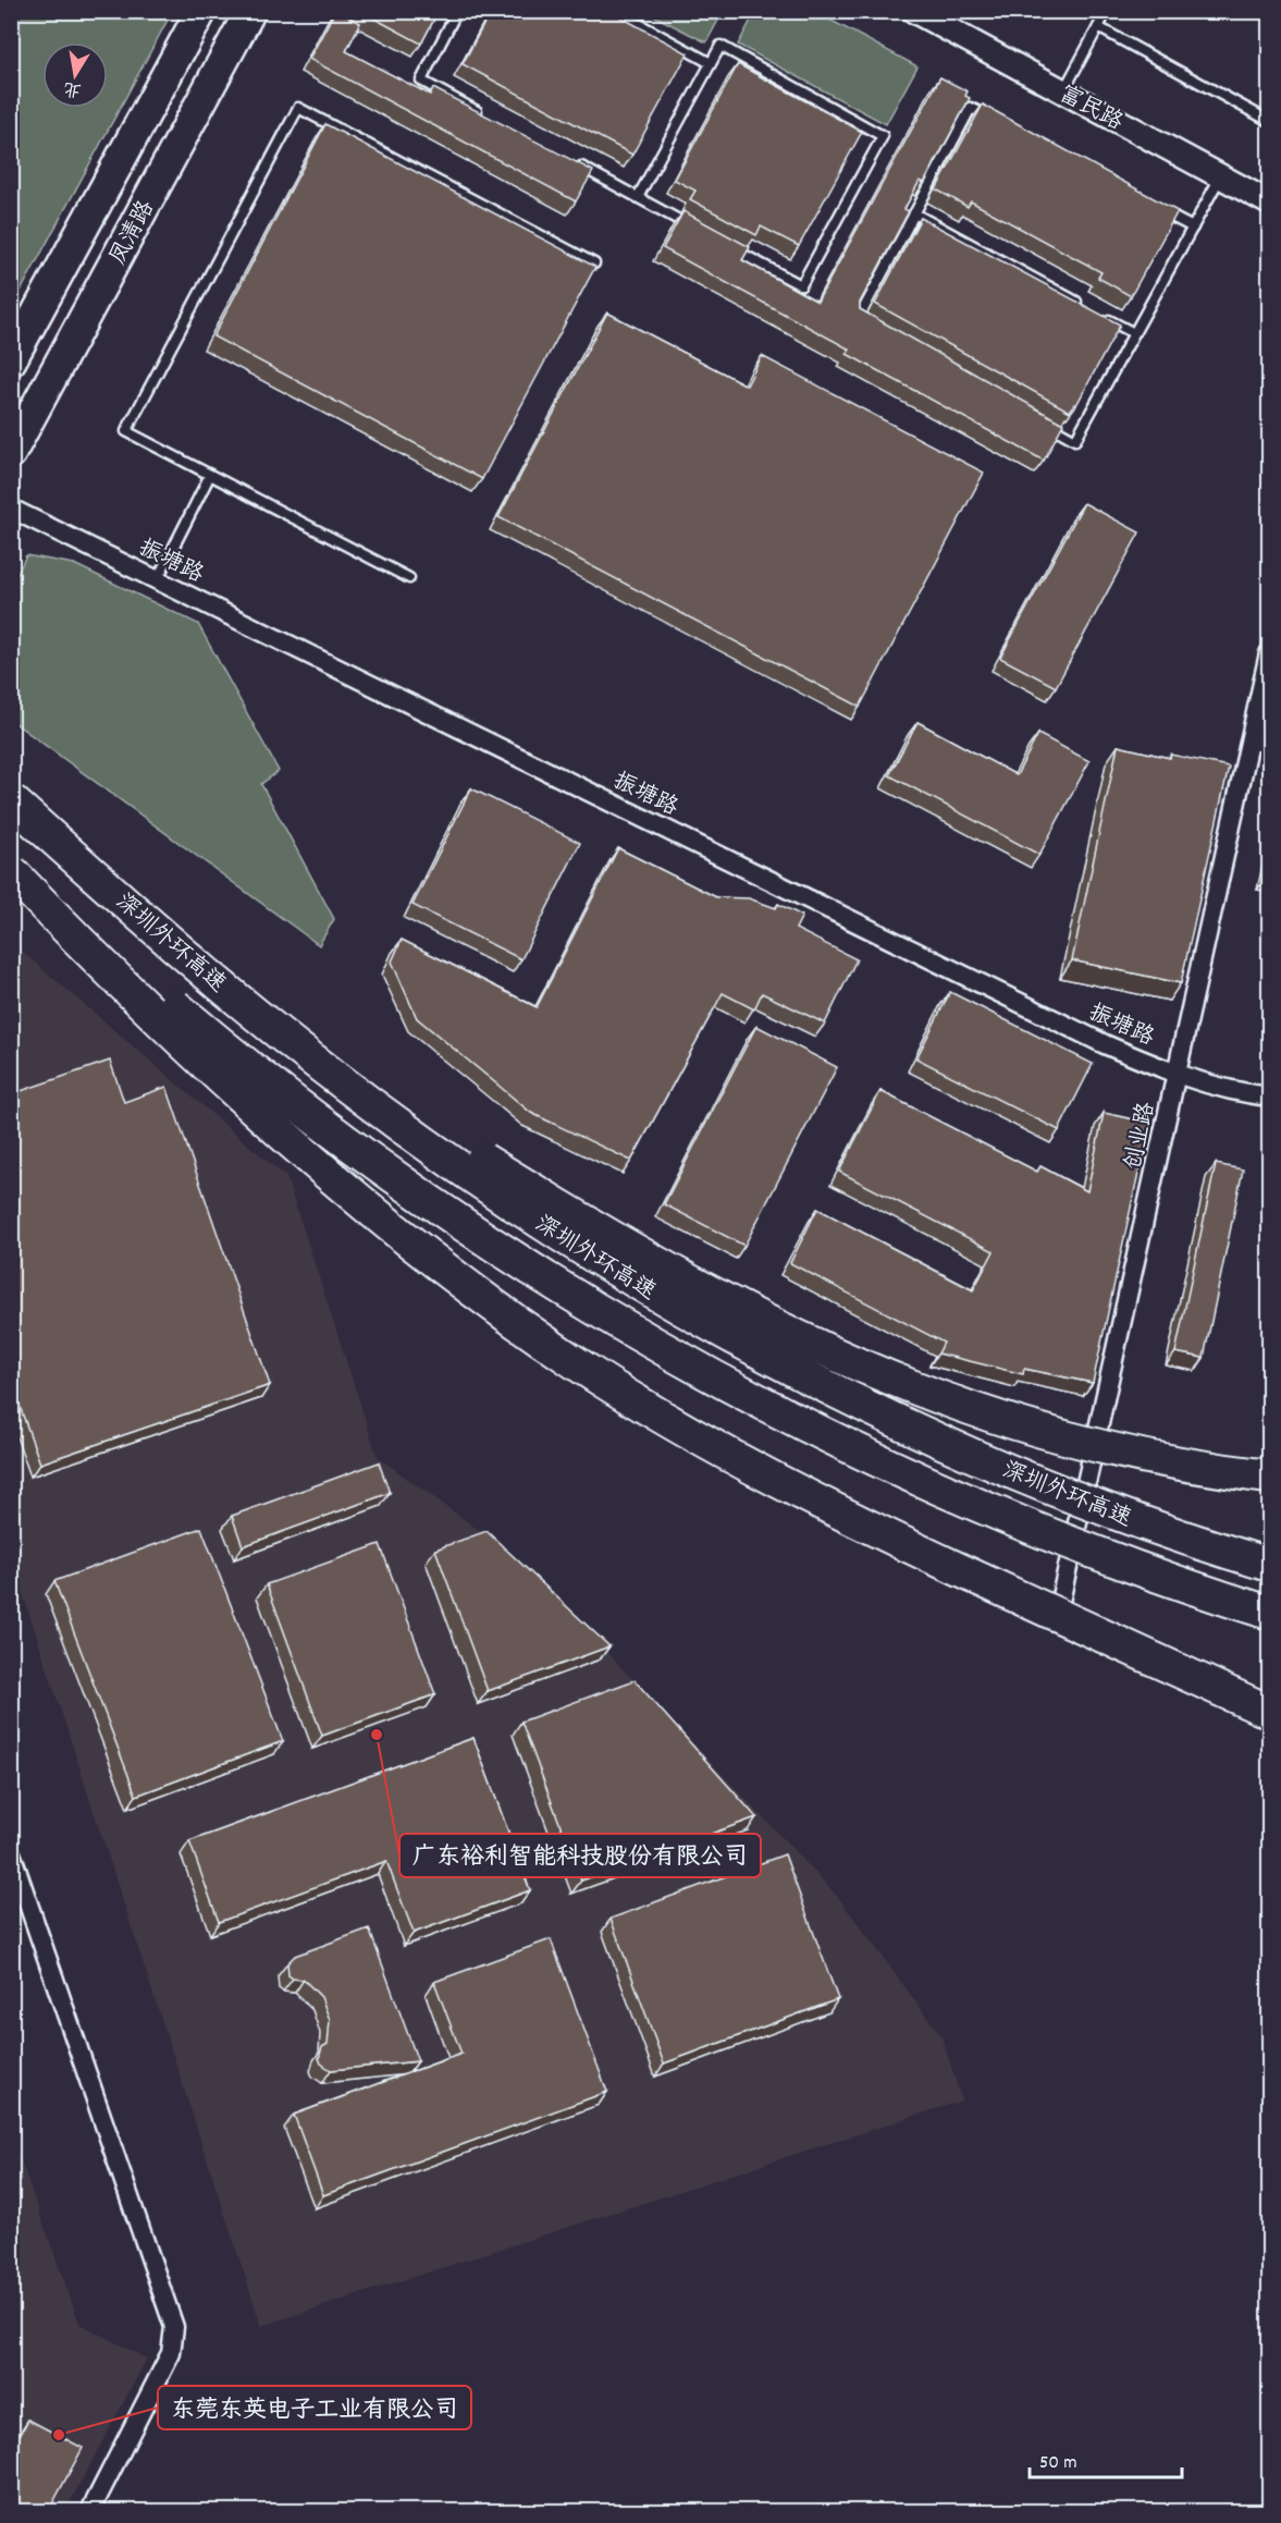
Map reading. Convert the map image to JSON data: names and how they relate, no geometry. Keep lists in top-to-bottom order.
{
  "streets": {
    "highway": ["凤清路", "深圳外环高速"],
    "street": ["富民路", "振塘路", "创业路"]
  },
  "crossings": [
    ["振塘路", "创业路"]
  ],
  "places": ["广东裕利智能科技股份有限公司", "东莞东英电子工业有限公司"],
  "scale_bar": "50 m",
  "north": "bottom"
}
